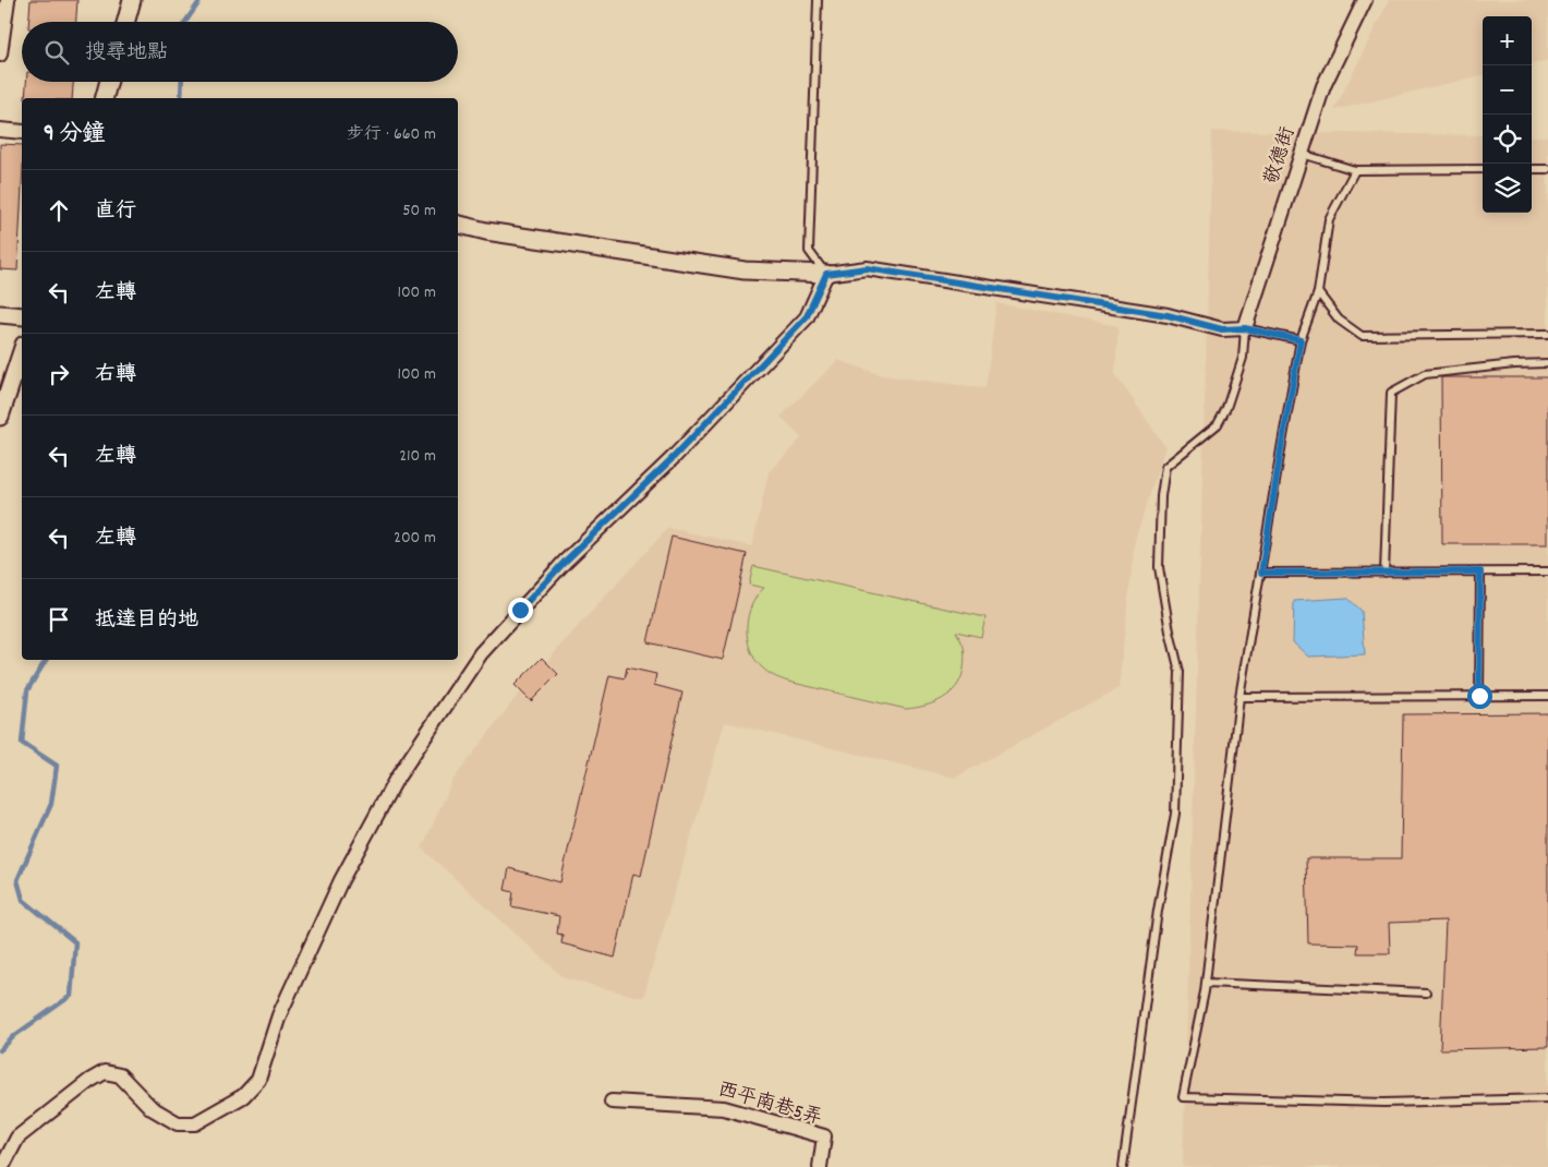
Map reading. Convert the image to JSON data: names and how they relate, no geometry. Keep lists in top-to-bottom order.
{
  "streets": {
    "street": ["敬德街", "西平南巷5弄"]
  },
  "page": {
    "map_buttons": ["+", "−"],
    "search": "搜尋地點",
    "heading": ["9 分鐘", "步行 · 660 m"],
    "list": [
      ["直行", "50 m"],
      ["左轉", "100 m"],
      ["右轉", "100 m"],
      ["左轉", "210 m"],
      ["左轉", "200 m"],
      "抵達目的地"
    ]
  }
}
